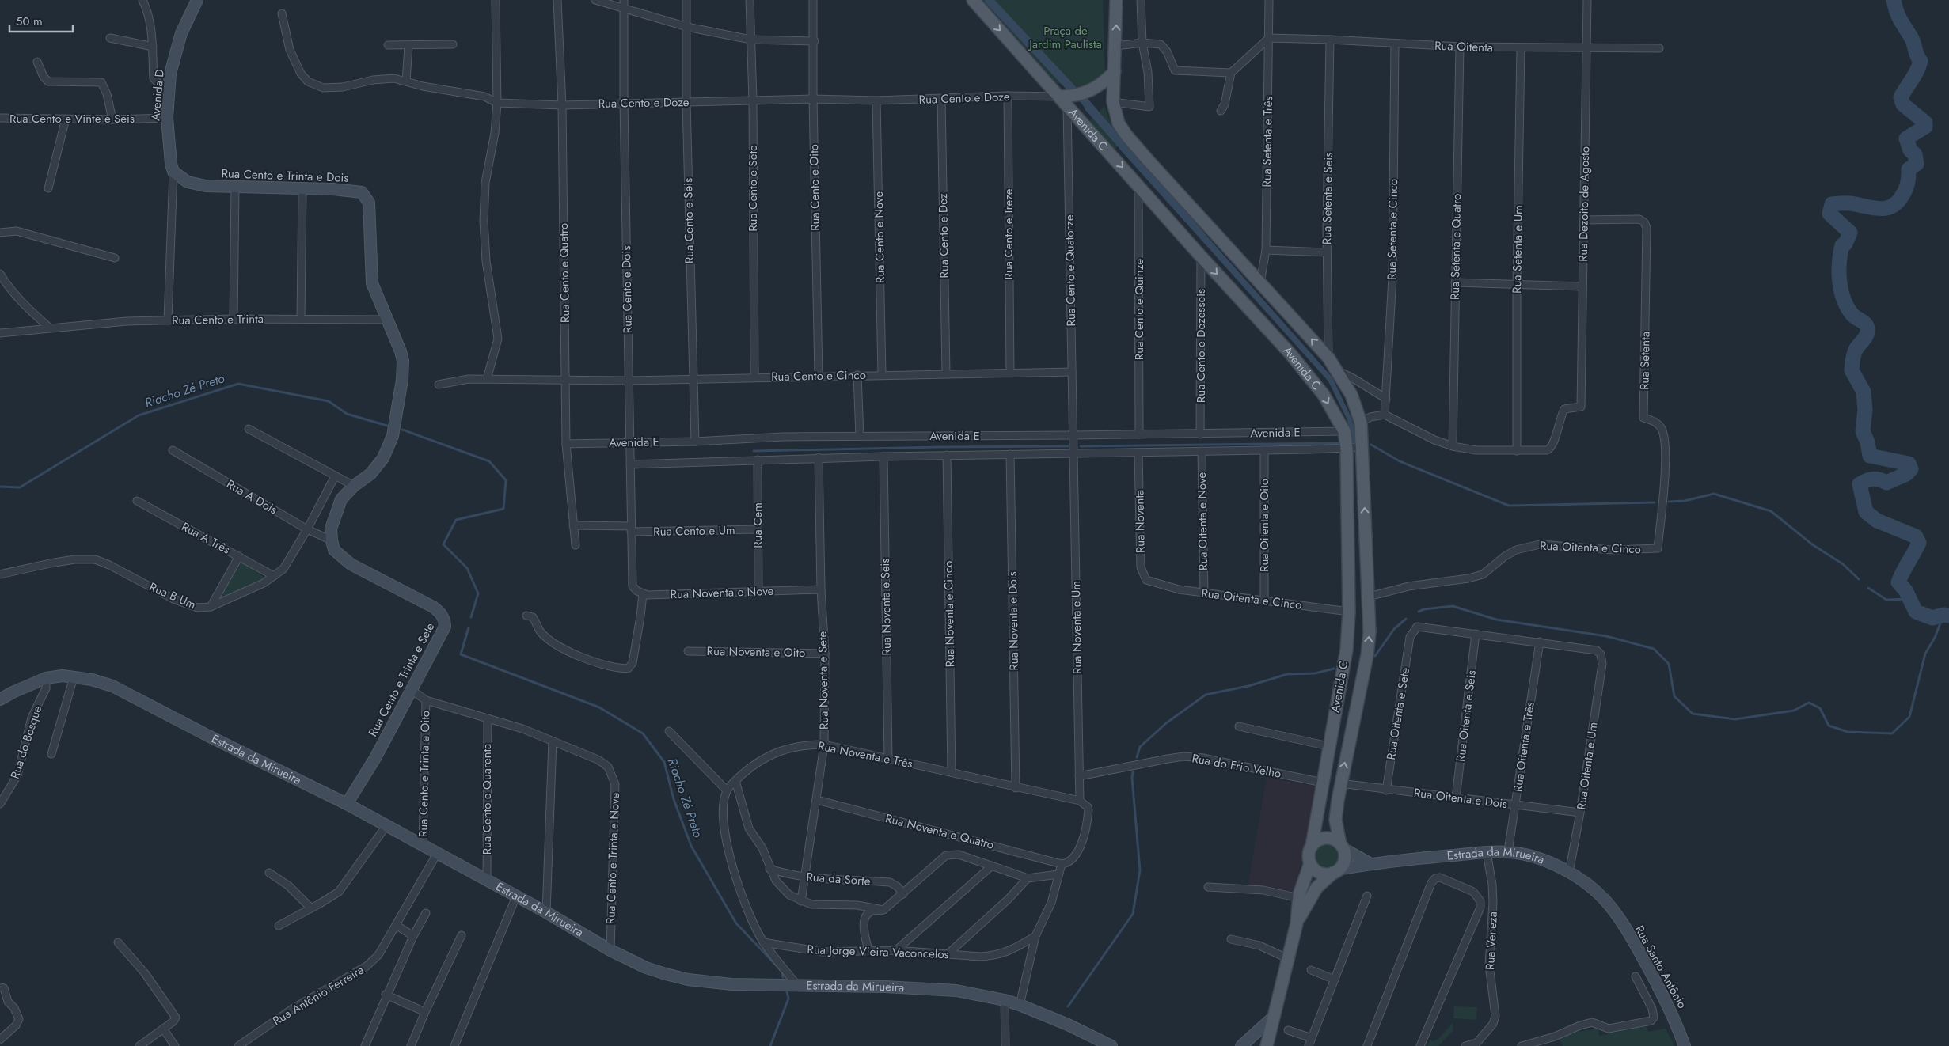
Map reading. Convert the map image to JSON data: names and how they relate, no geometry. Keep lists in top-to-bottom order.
{
  "streets": {
    "main road": [
      "Avenida D",
      "Avenida C",
      "Rua Cento e Trinta e Dois",
      "Rua Cento e Trinta e Sete",
      "Estrada da Mirueira",
      "Rua Santo Antônio"
    ],
    "street": [
      "Rua Oitenta",
      "Rua Cento e Doze",
      "Rua Cento e Vinte e Seis",
      "Rua Setenta e Três",
      "Rua Cento e Oito",
      "Rua Cento e Sete",
      "Rua Setenta e Seis",
      "Rua Dezoito de Agosto",
      "Rua Cento e Seis",
      "Rua Setenta e Cinco",
      "Rua Cento e Treze",
      "Rua Cento e Dez",
      "Rua Cento e Nove",
      "Rua Setenta e Quatro",
      "Rua Setenta e Um",
      "Rua Cento e Quatorze",
      "Rua Cento e Quatro",
      "Rua Cento e Dois",
      "Rua Cento e Quinze",
      "Rua Cento e Trinta",
      "Rua Cento e Dezesseis",
      "Rua Setenta",
      "Rua Cento e Cinco",
      "Avenida E",
      "Rua A Dois",
      "Rua Noventa",
      "Rua Oitenta e Nove",
      "Rua Cem",
      "Rua Oitenta e Oito",
      "Rua Cento e Um",
      "Rua A Três",
      "Rua Oitenta e Cinco",
      "Rua Noventa e Nove",
      "Rua B Um",
      "Rua Noventa e Seis",
      "Rua Noventa e Cinco",
      "Rua Noventa e Dois",
      "Rua Noventa e Um",
      "Rua Noventa e Oito",
      "Rua Noventa e Sete",
      "Rua Oitenta e Sete",
      "Rua Oitenta e Seis",
      "Rua do Bosque",
      "Rua Oitenta e Três",
      "Rua Noventa e Três",
      "Rua do Frio Velho",
      "Rua Oitenta e Um",
      "Rua Cento e Trinta e Oito",
      "Rua Oitenta e Dois",
      "Rua Cento e Quarenta",
      "Rua Noventa e Quatro",
      "Rua Cento e Trinta e Nove",
      "Rua da Sorte",
      "Rua Veneza",
      "Rua Jorge Vieira Vaconcelos",
      "Rua Antônio Ferreira"
    ]
  },
  "crossings": [
    ["Rua Oitenta", "Rua Setenta e Três"],
    ["Rua Oitenta", "Rua Setenta e Seis"],
    ["Rua Oitenta", "Rua Dezoito de Agosto"],
    ["Rua Oitenta", "Rua Setenta e Cinco"],
    ["Rua Oitenta", "Rua Setenta e Quatro"],
    ["Rua Oitenta", "Rua Setenta e Um"],
    ["Avenida D", "Rua Cento e Vinte e Seis"],
    ["Avenida D", "Rua Cento e Trinta e Dois"],
    ["Rua Cento e Doze", "Avenida C"],
    ["Rua Cento e Doze", "Rua Cento e Oito"],
    ["Rua Cento e Doze", "Rua Cento e Sete"],
    ["Rua Cento e Doze", "Rua Cento e Seis"],
    ["Rua Cento e Doze", "Rua Cento e Treze"],
    ["Rua Cento e Doze", "Rua Cento e Dez"],
    ["Rua Cento e Doze", "Rua Cento e Nove"],
    ["Rua Cento e Doze", "Rua Cento e Quatorze"],
    ["Rua Cento e Doze", "Rua Cento e Quatro"],
    ["Rua Cento e Doze", "Rua Cento e Dois"],
    ["Avenida C", "Rua Setenta e Três"],
    ["Avenida C", "Rua Setenta e Seis"],
    ["Avenida C", "Rua Cento e Quatorze"],
    ["Avenida C", "Rua Cento e Quinze"],
    ["Avenida C", "Rua Cento e Dezesseis"],
    ["Avenida C", "Avenida E"],
    ["Avenida C", "Rua Oitenta e Cinco"],
    ["Avenida C", "Estrada da Mirueira"],
    ["Avenida C", "Rua do Frio Velho"],
    ["Avenida C", "Rua Oitenta e Dois"],
    ["Rua Cento e Trinta e Dois", "Rua Cento e Trinta"],
    ["Rua Cento e Trinta e Dois", "Rua A Dois"],
    ["Rua Cento e Trinta e Dois", "Rua Cento e Trinta e Sete"],
    ["Rua Cento e Oito", "Rua Cento e Cinco"],
    ["Rua Cento e Sete", "Rua Cento e Cinco"],
    ["Rua Dezoito de Agosto", "Rua Setenta e Um"],
    ["Rua Dezoito de Agosto", "Rua Setenta"],
    ["Rua Cento e Seis", "Rua Cento e Cinco"],
    ["Rua Cento e Seis", "Avenida E"],
    ["Rua Cento e Treze", "Rua Cento e Cinco"],
    ["Rua Cento e Dez", "Rua Cento e Cinco"],
    ["Rua Cento e Nove", "Rua Cento e Cinco"],
    ["Rua Cento e Quatorze", "Rua Cento e Cinco"],
    ["Rua Cento e Quatorze", "Avenida E"],
    ["Rua Cento e Quatorze", "Rua Noventa e Um"],
    ["Rua Cento e Quatro", "Rua Cento e Cinco"],
    ["Rua Cento e Quatro", "Avenida E"],
    ["Rua Cento e Quatro", "Rua Cento e Um"],
    ["Rua Cento e Dois", "Rua Cento e Cinco"],
    ["Rua Cento e Dois", "Avenida E"],
    ["Rua Cento e Dois", "Rua Cento e Um"],
    ["Rua Cento e Dois", "Rua Noventa e Nove"],
    ["Rua Cento e Quinze", "Avenida E"],
    ["Rua Cento e Dezesseis", "Avenida E"],
    ["Rua Setenta", "Rua Oitenta e Cinco"],
    ["Avenida E", "Rua Noventa"],
    ["Avenida E", "Rua Oitenta e Nove"],
    ["Avenida E", "Rua Cem"],
    ["Avenida E", "Rua Oitenta e Oito"],
    ["Avenida E", "Rua Noventa e Seis"],
    ["Avenida E", "Rua Noventa e Cinco"],
    ["Avenida E", "Rua Noventa e Dois"],
    ["Avenida E", "Rua Noventa e Um"],
    ["Avenida E", "Rua Noventa e Sete"],
    ["Rua A Dois", "Rua B Um"],
    ["Rua A Dois", "Rua Cento e Trinta e Sete"],
    ["Rua Noventa", "Rua Oitenta e Cinco"],
    ["Rua Oitenta e Nove", "Rua Oitenta e Cinco"],
    ["Rua Cem", "Rua Cento e Um"],
    ["Rua Cem", "Rua Noventa e Nove"],
    ["Rua Oitenta e Oito", "Rua Oitenta e Cinco"],
    ["Rua A Três", "Rua B Um"],
    ["Rua Noventa e Nove", "Rua Noventa e Sete"],
    ["Rua Noventa e Seis", "Rua Noventa e Três"],
    ["Rua Noventa e Cinco", "Rua Noventa e Três"],
    ["Rua Noventa e Dois", "Rua Noventa e Três"],
    ["Rua Noventa e Um", "Rua Noventa e Três"],
    ["Rua Noventa e Um", "Rua do Frio Velho"],
    ["Rua Noventa e Oito", "Rua Noventa e Sete"],
    ["Rua Cento e Trinta e Sete", "Estrada da Mirueira"],
    ["Rua Cento e Trinta e Sete", "Rua Cento e Trinta e Nove"],
    ["Rua Noventa e Sete", "Rua Noventa e Três"],
    ["Rua Noventa e Sete", "Rua Noventa e Quatro"],
    ["Rua Noventa e Sete", "Rua da Sorte"],
    ["Rua Oitenta e Sete", "Rua Oitenta e Seis"],
    ["Rua Oitenta e Sete", "Rua Oitenta e Dois"],
    ["Rua Oitenta e Seis", "Rua Oitenta e Dois"],
    ["Rua do Bosque", "Estrada da Mirueira"],
    ["Rua Oitenta e Três", "Estrada da Mirueira"],
    ["Rua Oitenta e Três", "Rua Oitenta e Um"],
    ["Rua Oitenta e Três", "Rua Oitenta e Dois"],
    ["Estrada da Mirueira", "Rua Oitenta e Um"],
    ["Estrada da Mirueira", "Rua Cento e Trinta e Oito"],
    ["Estrada da Mirueira", "Rua Cento e Quarenta"],
    ["Estrada da Mirueira", "Rua Cento e Trinta e Nove"],
    ["Estrada da Mirueira", "Rua Veneza"],
    ["Estrada da Mirueira", "Rua Santo Antônio"],
    ["Estrada da Mirueira", "Rua Antônio Ferreira"],
    ["Rua Oitenta e Um", "Rua Oitenta e Dois"],
    ["Rua Cento e Trinta e Oito", "Rua Cento e Trinta e Nove"],
    ["Rua Cento e Quarenta", "Rua Cento e Trinta e Nove"]
  ],
  "water": ["Riacho Zé Preto"],
  "parks": ["Praça de Jardim Paulista"],
  "scale_bar": "50 m"
}
